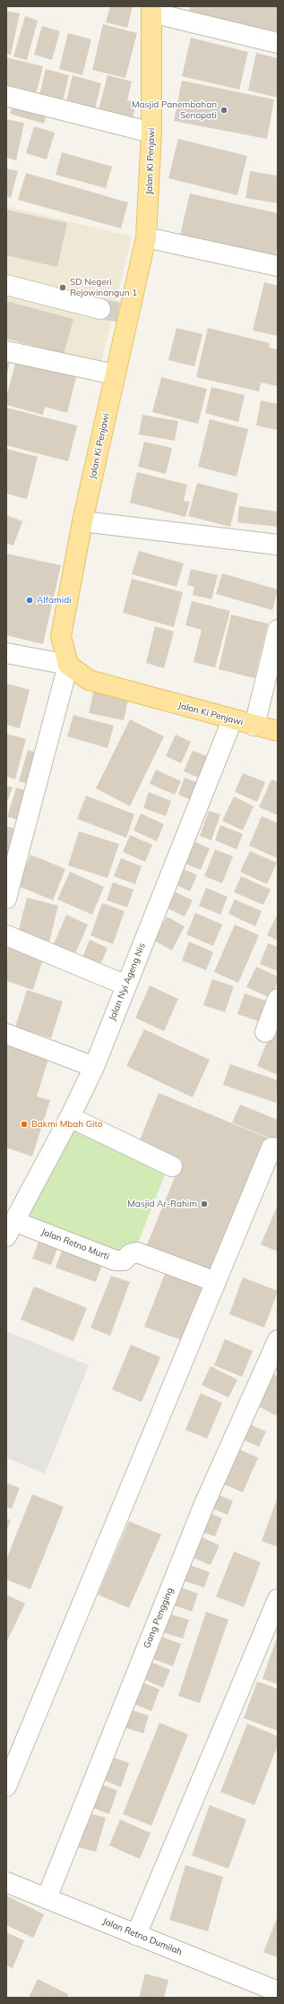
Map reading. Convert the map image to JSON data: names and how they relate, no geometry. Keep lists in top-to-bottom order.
{
  "streets": {
    "main road": ["Jalan Ki Penjawi"],
    "street": [
      "Jalan Nyi Ageng Nis",
      "Jalan Retno Murti",
      "Gang Pengging",
      "Jalan Retno Dumilah"
    ]
  },
  "crossings": [
    ["Jalan Ki Penjawi", "Jalan Nyi Ageng Nis"],
    ["Jalan Nyi Ageng Nis", "Jalan Retno Murti"],
    ["Gang Pengging", "Jalan Retno Dumilah"]
  ],
  "places": [
    "Masjid Panembahan Senopati",
    "SD Negeri Rejowinangun 1",
    "Alfamidi",
    "Bakmi Mbah Gito",
    "Masjid Ar-Rahim"
  ]
}
